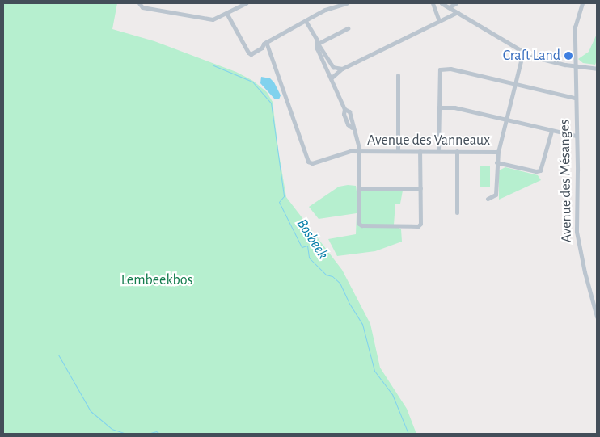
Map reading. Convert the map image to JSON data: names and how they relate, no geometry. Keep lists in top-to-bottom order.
{
  "streets": {
    "street": ["Avenue des Vanneaux", "Avenue des Mésanges"]
  },
  "water": ["Bosbeek"],
  "parks": ["Lembeekbos"],
  "places": ["Craft Land"]
}
